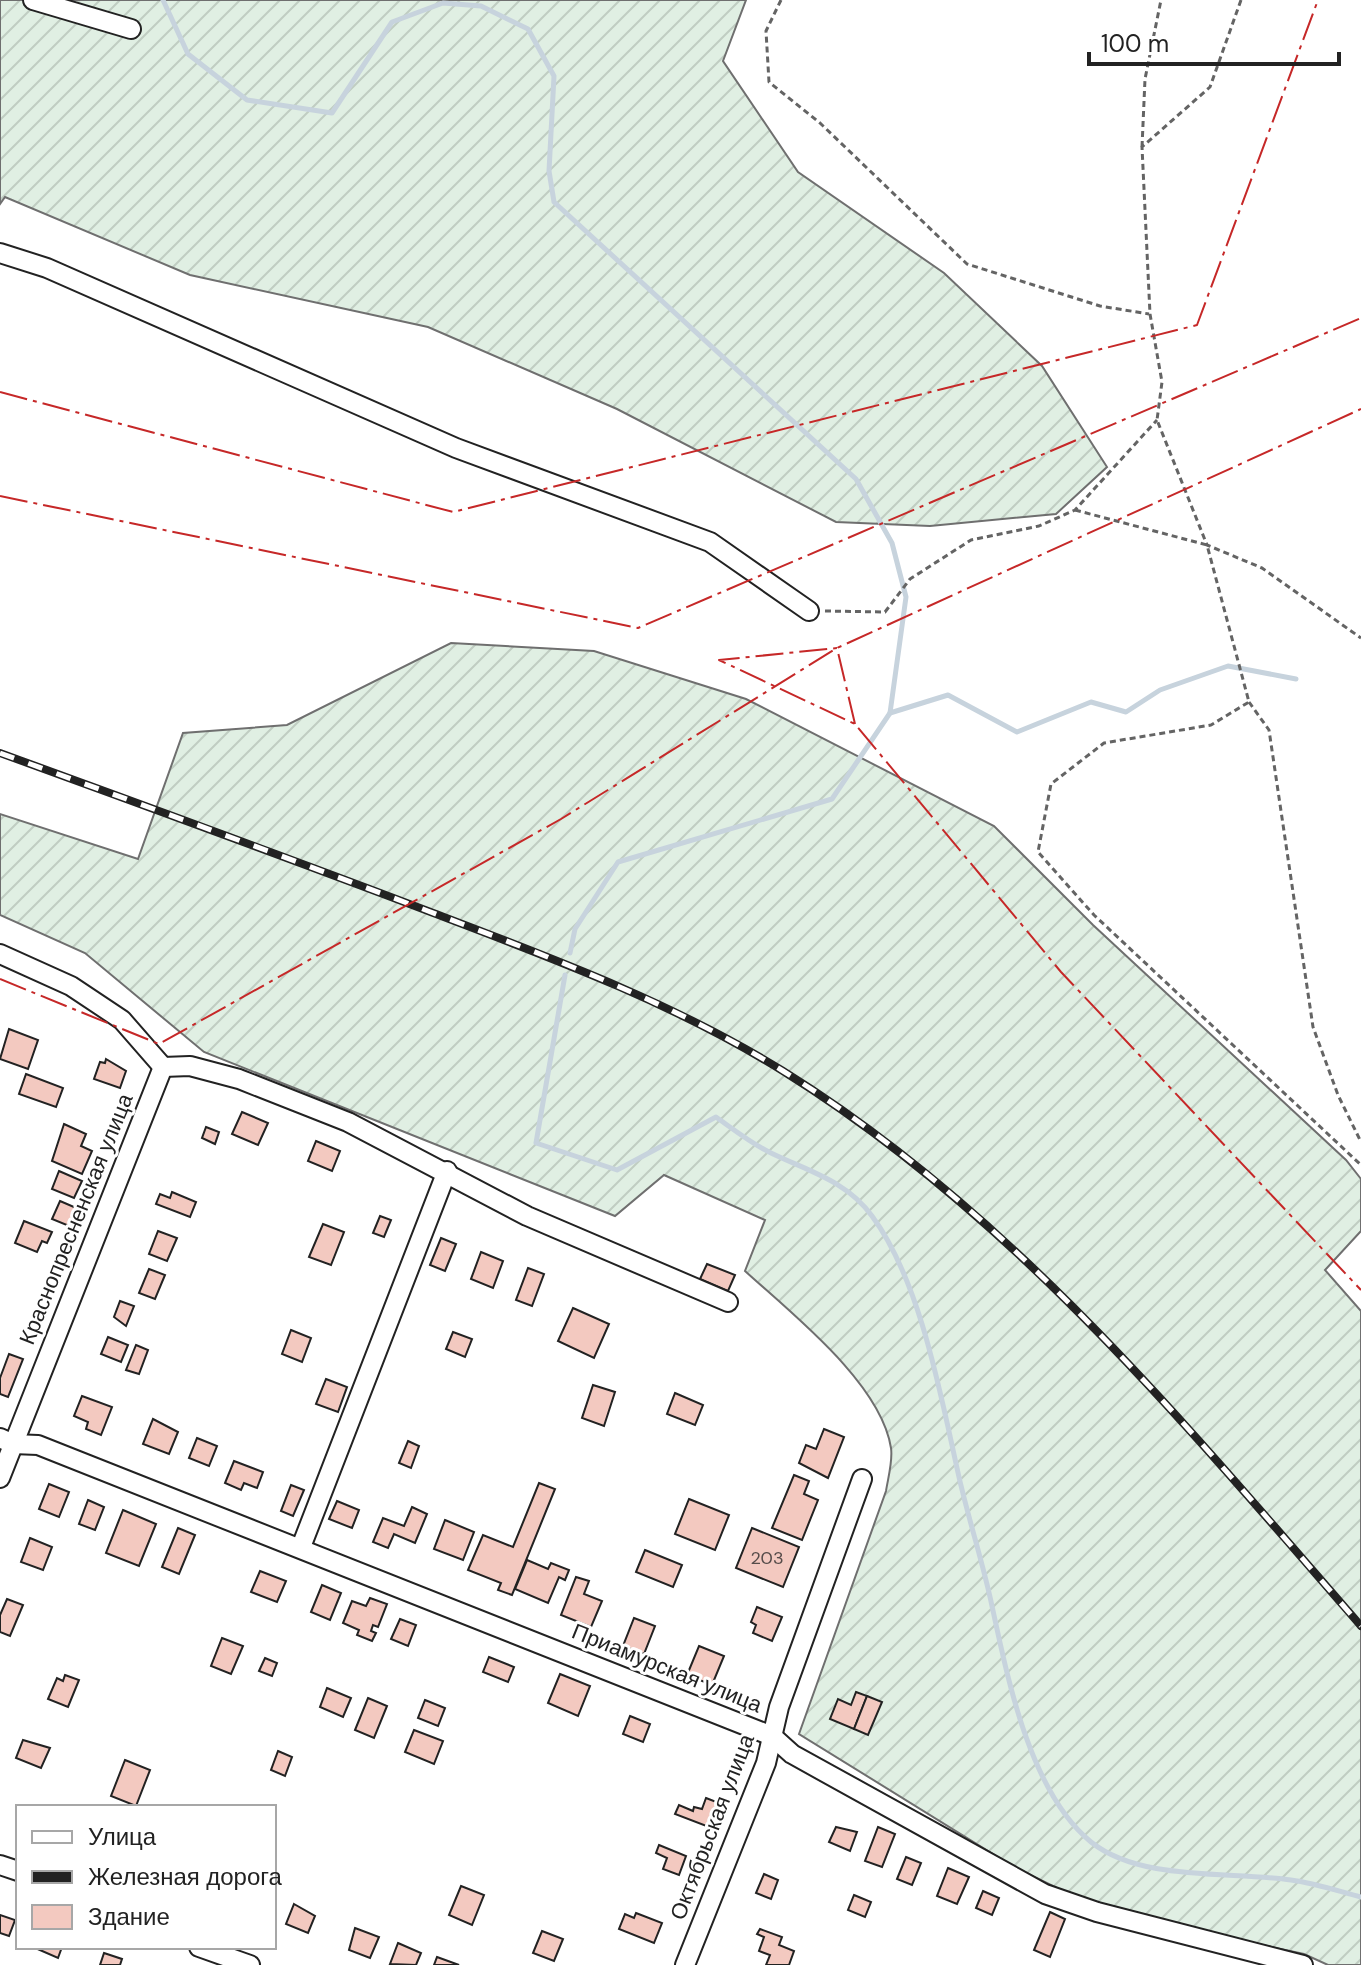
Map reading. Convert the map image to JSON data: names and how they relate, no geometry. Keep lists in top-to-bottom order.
{
  "streets": {
    "street": ["Краснопресненская улица", "Приамурская улица", "Октябрьская улица"]
  },
  "crossings": [
    ["Краснопресненская улица", "Приамурская улица"],
    ["Приамурская улица", "Октябрьская улица"]
  ],
  "house_numbers": ["203"],
  "legend": ["Улица", "Железная дорога", "Здание"],
  "scale_bar": "100 m"
}
